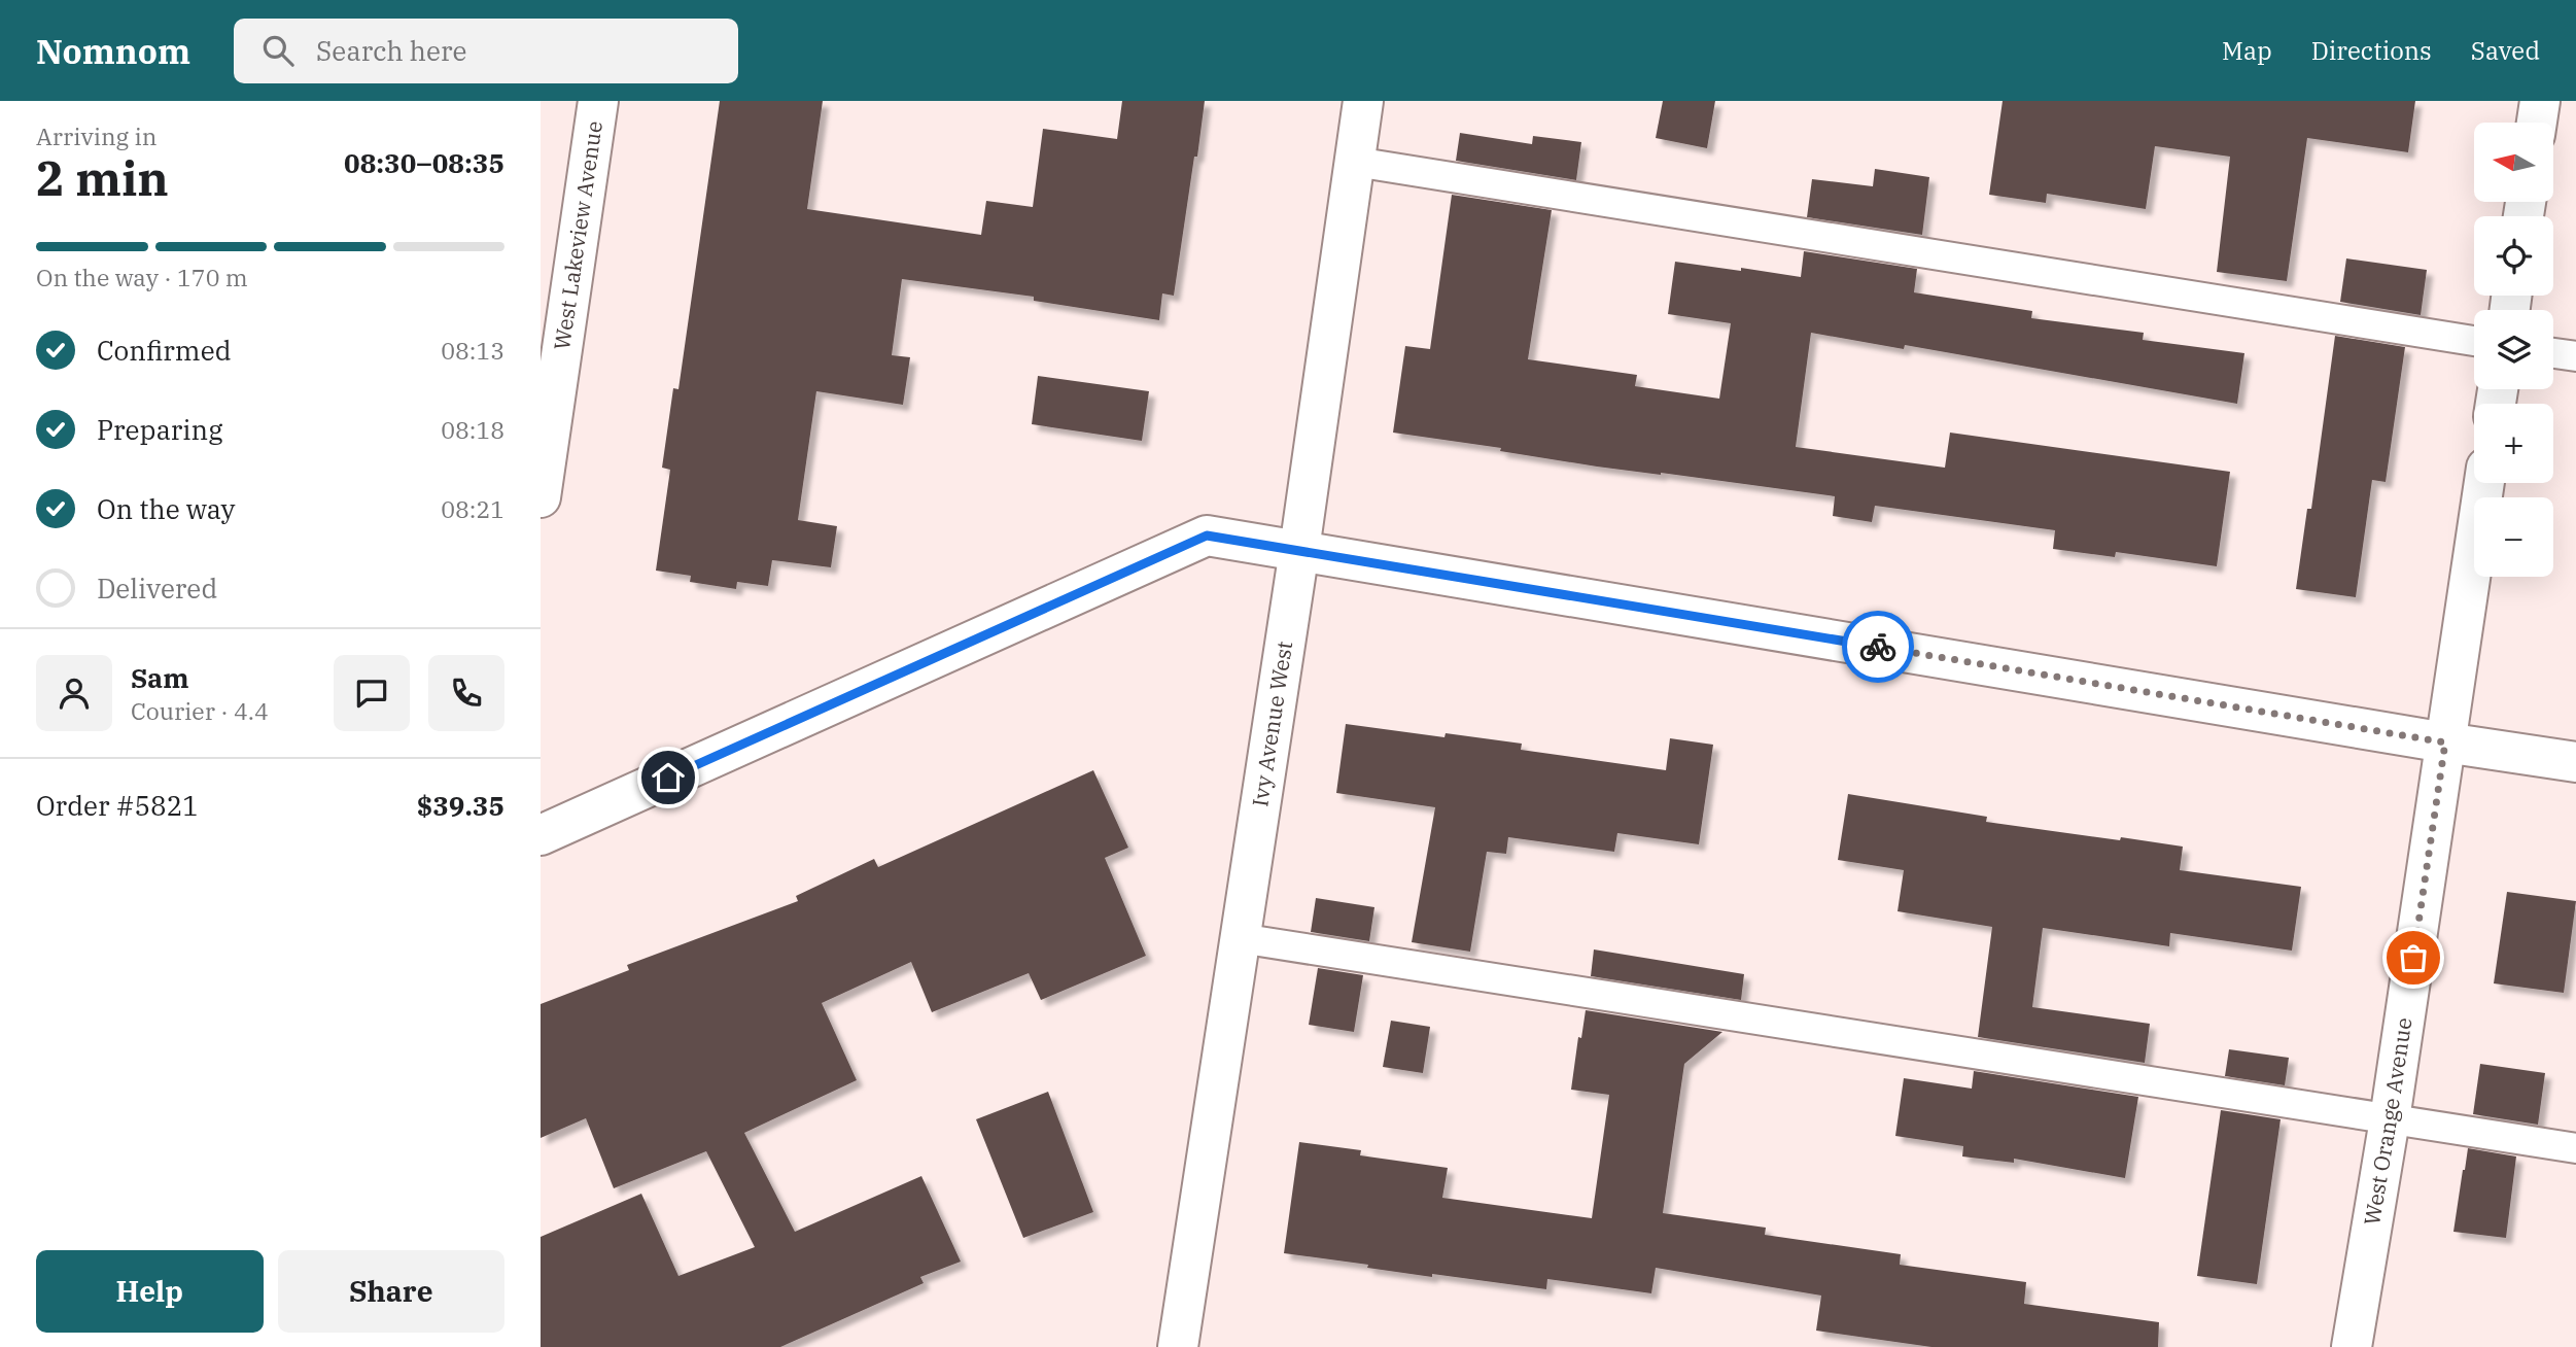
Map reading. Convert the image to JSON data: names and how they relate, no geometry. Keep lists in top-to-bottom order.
{
  "streets": {
    "street": ["West Lakeview Avenue", "Ivy Avenue West", "West Orange Avenue"]
  },
  "north": "left",
  "page": {
    "header": "Nomnom",
    "search": "Search here",
    "nav": ["Map", "Directions", "Saved"],
    "heading": ["2 min", "Arriving in", "08:30–08:35"],
    "panel": [
      "Sam",
      "Courier · 4.4",
      "Order #5821",
      "$39.35"
    ],
    "map_buttons": ["+", "−"],
    "bar": "On the way · 170 m",
    "list": [
      ["Confirmed", "08:13"],
      ["Preparing", "08:18"],
      ["On the way", "08:21"],
      "Delivered"
    ],
    "buttons": ["Help", "Share"]
  }
}
